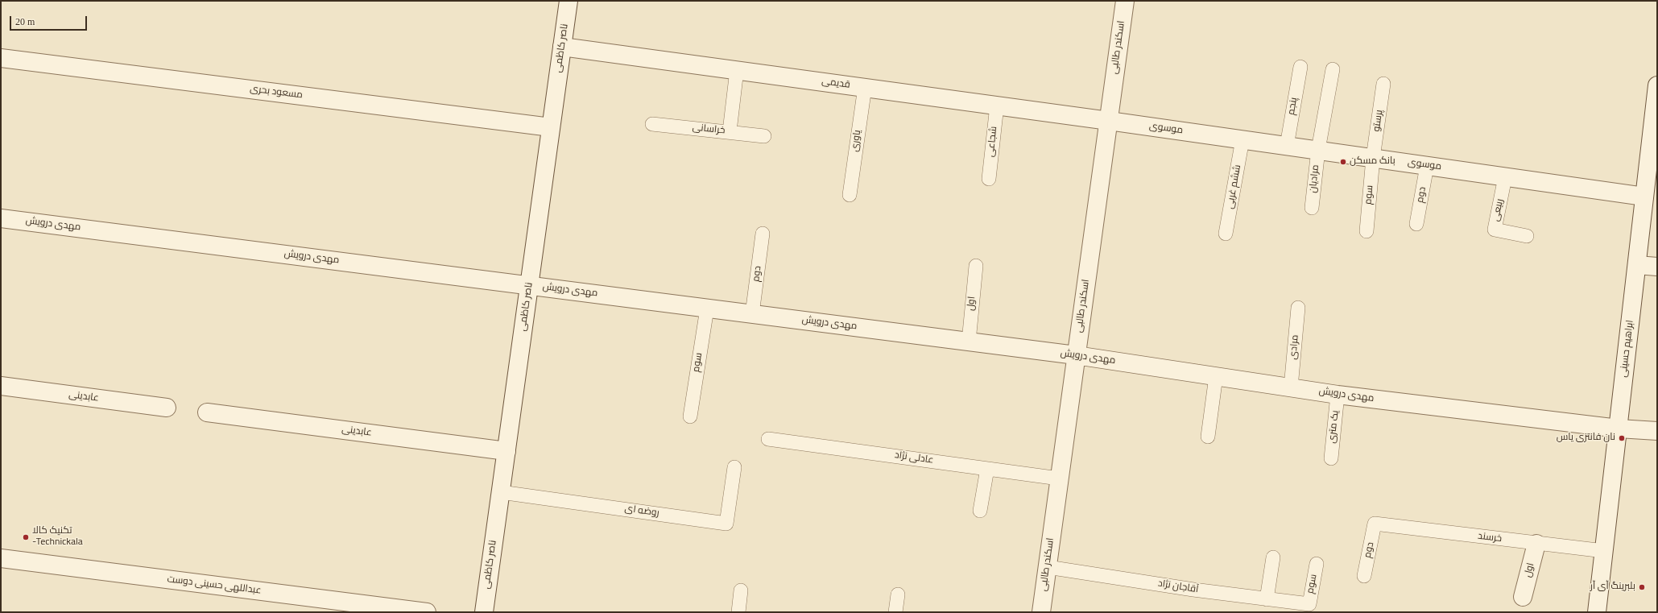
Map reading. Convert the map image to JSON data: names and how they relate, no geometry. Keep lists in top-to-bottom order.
{
  "streets": {
    "street": [
      "اسکندر طالبی",
      "ناصر کاظمی",
      "قدیمی",
      "مسعود بحری",
      "موسوی",
      "مهدی درویش",
      "اول",
      "ابراهیم حسینی",
      "عابدینی",
      "عبداللهی حسینی دوست"
    ],
    "lane": [
      "پنجم",
      "پرستو",
      "خراسانی",
      "یاوری",
      "شجاعی",
      "مرادیان",
      "ششم غربی",
      "سوم",
      "دوم",
      "ربیعی",
      "مرادی",
      "یک متری",
      "عادلی نژاد",
      "روضه ای",
      "خرسند",
      "آقاجان نژاد"
    ]
  },
  "crossings": [
    ["اسکندر طالبی", "قدیمی"],
    ["اسکندر طالبی", "موسوی"],
    ["اسکندر طالبی", "مهدی درویش"],
    ["اسکندر طالبی", "عادلی نژاد"],
    ["اسکندر طالبی", "آقاجان نژاد"],
    ["ناصر کاظمی", "قدیمی"],
    ["ناصر کاظمی", "مسعود بحری"],
    ["ناصر کاظمی", "مهدی درویش"],
    ["ناصر کاظمی", "عابدینی"],
    ["ناصر کاظمی", "روضه ای"],
    ["قدیمی", "موسوی"],
    ["قدیمی", "یاوری"],
    ["قدیمی", "شجاعی"],
    ["پنجم", "موسوی"],
    ["پرستو", "موسوی"],
    ["پرستو", "سوم"],
    ["موسوی", "مرادیان"],
    ["موسوی", "ششم غربی"],
    ["موسوی", "سوم"],
    ["موسوی", "دوم"],
    ["موسوی", "ربیعی"],
    ["موسوی", "ابراهیم حسینی"],
    ["سوم", "مهدی درویش"],
    ["سوم", "آقاجان نژاد"],
    ["دوم", "مهدی درویش"],
    ["دوم", "خرسند"],
    ["مهدی درویش", "اول"],
    ["مهدی درویش", "مرادی"],
    ["مهدی درویش", "ابراهیم حسینی"],
    ["مهدی درویش", "یک متری"],
    ["اول", "خرسند"],
    ["ابراهیم حسینی", "خرسند"]
  ],
  "places": [
    "بانک مسکن",
    "نان فانتزی یاس",
    "تکنیک کالا -Technickala",
    "بلبرینگ آی آر"
  ],
  "scale_bar": "20 m"
}
